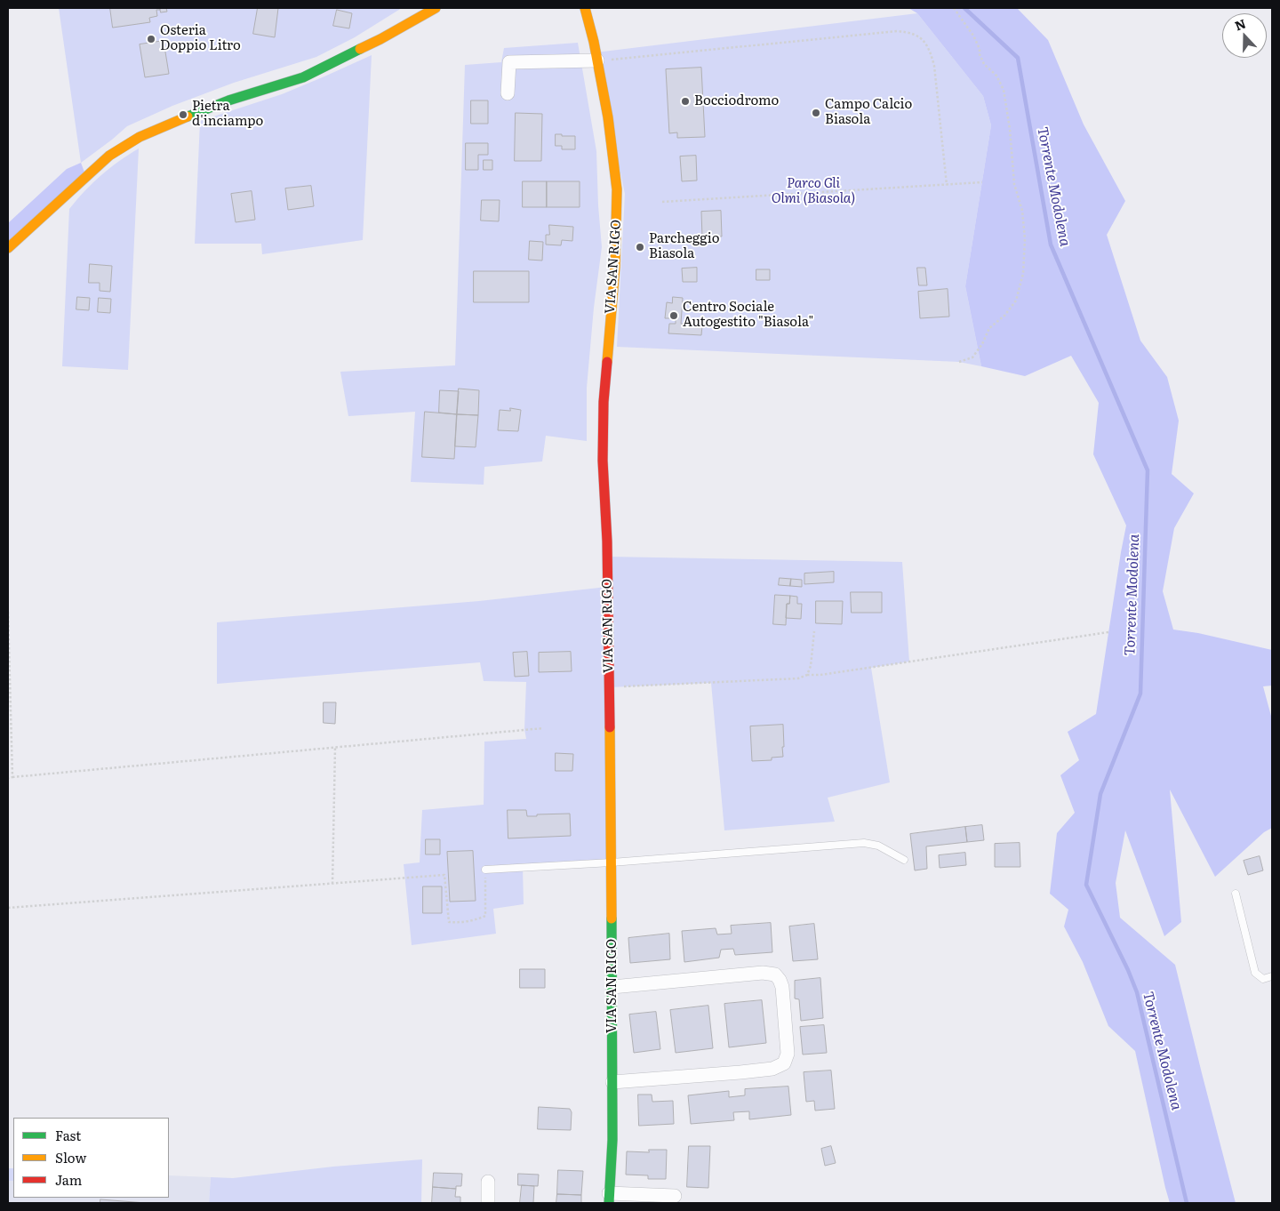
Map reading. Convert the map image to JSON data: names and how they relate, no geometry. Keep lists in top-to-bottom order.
{
  "streets": {
    "street": ["VIA SAN RIGO"]
  },
  "water": ["Torrente Modolena"],
  "parks": ["Parco Gli Olmi (Biasola)"],
  "places": [
    "Osteria Doppio Litro",
    "Bocciodromo",
    "Campo Calcio Biasola",
    "Pietra d'inciampo",
    "Parcheggio Biasola",
    "Centro Sociale Autogestito \"Biasola\""
  ],
  "legend": ["Fast", "Slow", "Jam"],
  "north": "top"
}
